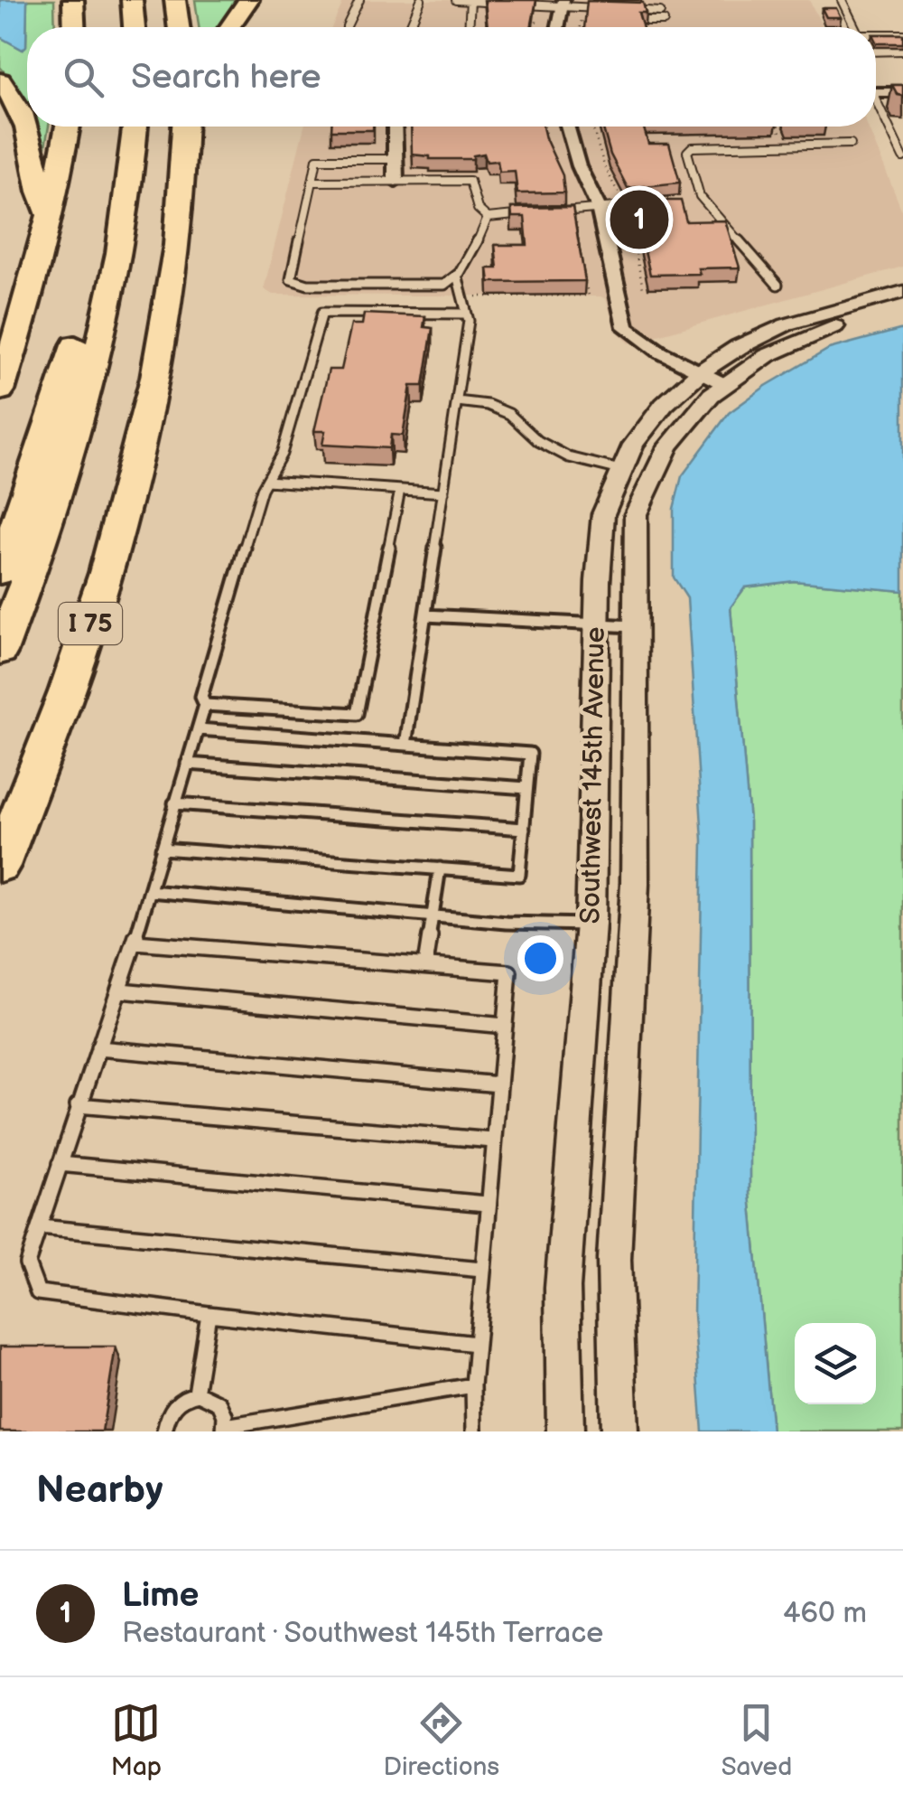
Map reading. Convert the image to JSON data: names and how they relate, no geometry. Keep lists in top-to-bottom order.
{
  "streets": {
    "highway": ["I 75"],
    "street": ["Southwest 145th Avenue"]
  },
  "page": {
    "search": "Search here",
    "pins": "1",
    "heading": "Nearby",
    "list": [
      {
        "mark": "1",
        "name": "Lime",
        "note": "Restaurant · Southwest 145th Terrace",
        "value": "460 m"
      }
    ],
    "nav": ["Map", "Directions", "Saved"]
  }
}
